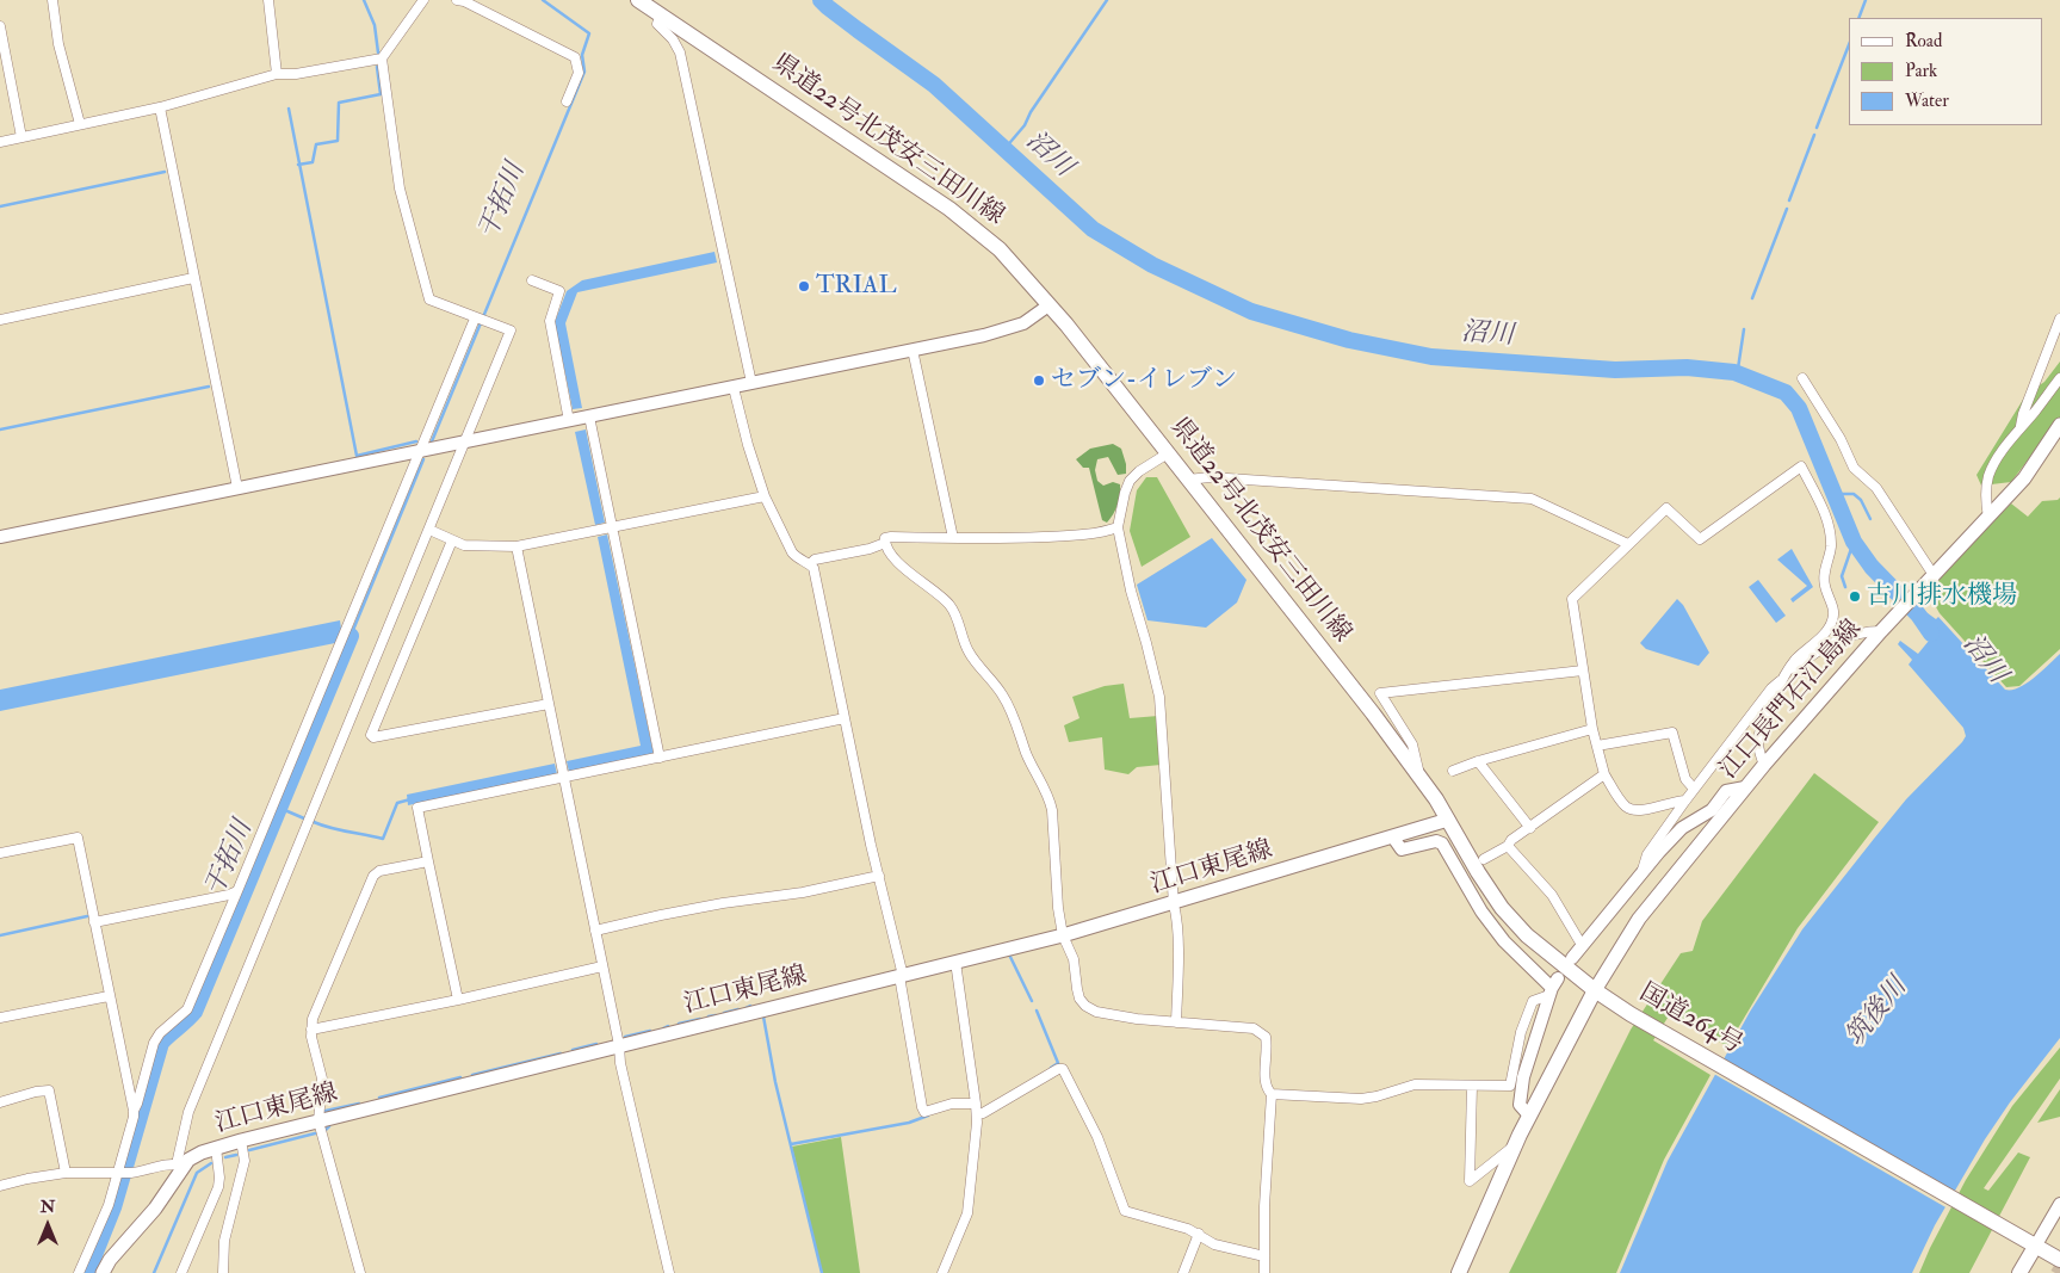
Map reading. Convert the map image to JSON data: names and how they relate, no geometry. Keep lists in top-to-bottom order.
{
  "streets": {
    "main road": [
      "県道22号北茂安三田川線",
      "江口長門石江島線",
      "江口東尾線",
      "国道264号"
    ]
  },
  "crossings": [
    ["県道22号北茂安三田川線", "江口長門石江島線"],
    ["県道22号北茂安三田川線", "江口東尾線"],
    ["県道22号北茂安三田川線", "国道264号"],
    ["江口長門石江島線", "国道264号"]
  ],
  "water": ["沼川", "干拓川", "筑後川"],
  "places": ["TRIAL", "セブン-イレブン", "古川排水機場"],
  "legend": ["Road", "Park", "Water"],
  "north": "top"
}
